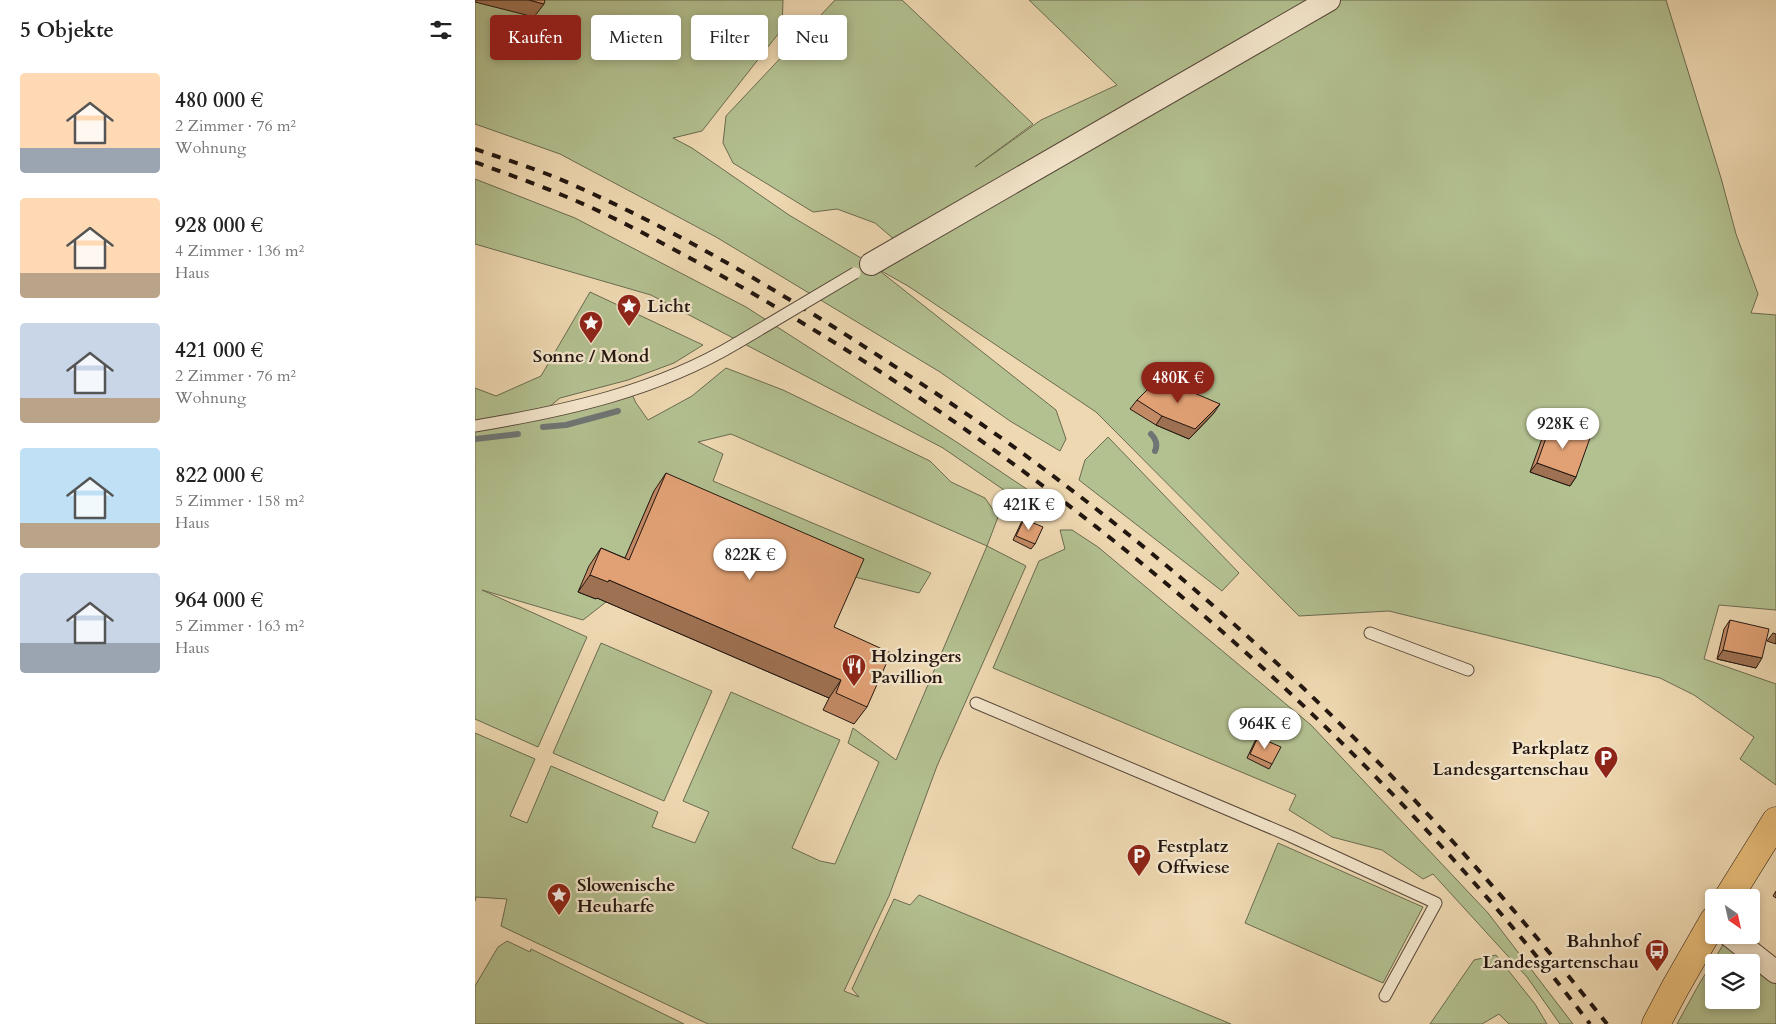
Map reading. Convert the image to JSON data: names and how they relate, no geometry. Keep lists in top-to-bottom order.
{
  "places": {
    "place": ["Licht", "Sonne / Mond", "Slowenische Heuharfe"],
    "restaurant": ["Holzingers Pavillion"],
    "parking": ["Parkplatz Landesgartenschau", "Festplatz Offwiese"],
    "bus stop": ["Bahnhof Landesgartenschau"]
  },
  "north": "bottom right",
  "page": {
    "heading": "5 Objekte",
    "chip": [
      "Kaufen",
      "Mieten",
      "Filter",
      "Neu"
    ],
    "list": [
      {
        "name": "480 000 €",
        "note": "2 Zimmer · 76 m² · Wohnung"
      },
      {
        "name": "928 000 €",
        "note": "4 Zimmer · 136 m² · Haus"
      },
      {
        "name": "421 000 €",
        "note": "2 Zimmer · 76 m² · Wohnung"
      },
      {
        "name": "822 000 €",
        "note": "5 Zimmer · 158 m² · Haus"
      },
      {
        "name": "964 000 €",
        "note": "5 Zimmer · 163 m² · Haus"
      }
    ],
    "price": [
      "480K €",
      "928K €",
      "421K €",
      "822K €",
      "964K €"
    ]
  }
}
